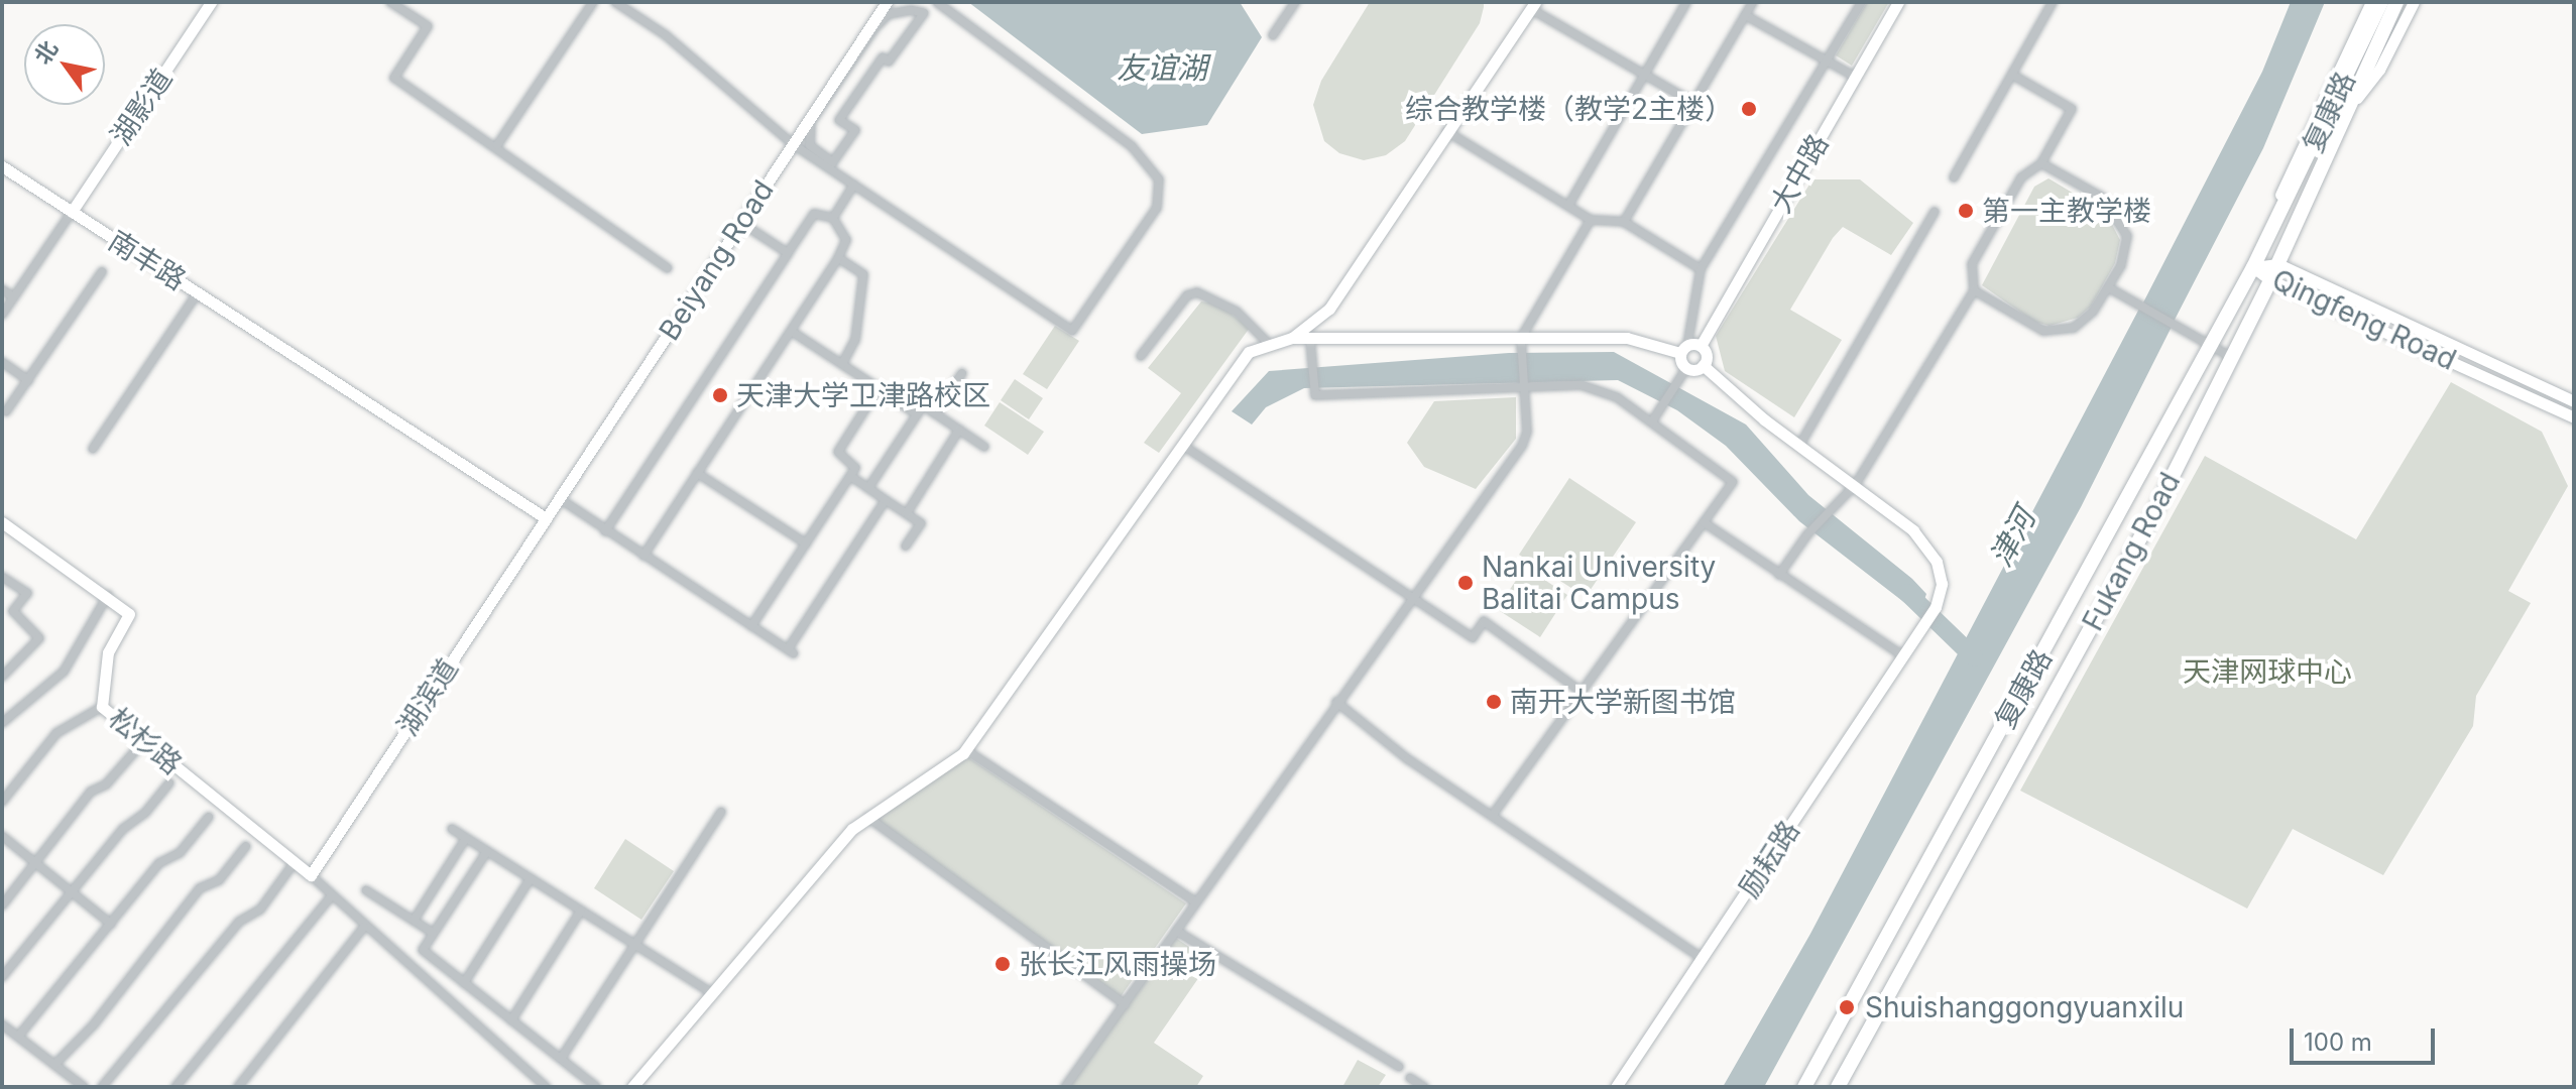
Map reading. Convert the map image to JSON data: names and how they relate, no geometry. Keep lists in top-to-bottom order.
{
  "streets": {
    "highway": ["复康路", "Fukang Road"],
    "street": [
      "湖影道",
      "大中路",
      "南丰路",
      "Beiyang Road",
      "Qingfeng Road",
      "湖滨道",
      "松杉路",
      "励耘路"
    ]
  },
  "crossings": [
    ["湖影道", "南丰路"],
    ["复康路", "Qingfeng Road"],
    ["复康路", "Fukang Road"],
    ["南丰路", "Beiyang Road"],
    ["南丰路", "湖滨道"],
    ["Beiyang Road", "湖滨道"],
    ["Qingfeng Road", "Fukang Road"],
    ["湖滨道", "松杉路"]
  ],
  "water": ["友谊湖", "津河"],
  "parks": ["天津网球中心"],
  "places": [
    "综合教学楼（教学2主楼）",
    "第一主教学楼",
    "天津大学卫津路校区",
    "Nankai University Balitai Campus",
    "南开大学新图书馆",
    "张长江风雨操场",
    "Shuishanggongyuanxilu"
  ],
  "scale_bar": "100 m",
  "north": "top left"
}
